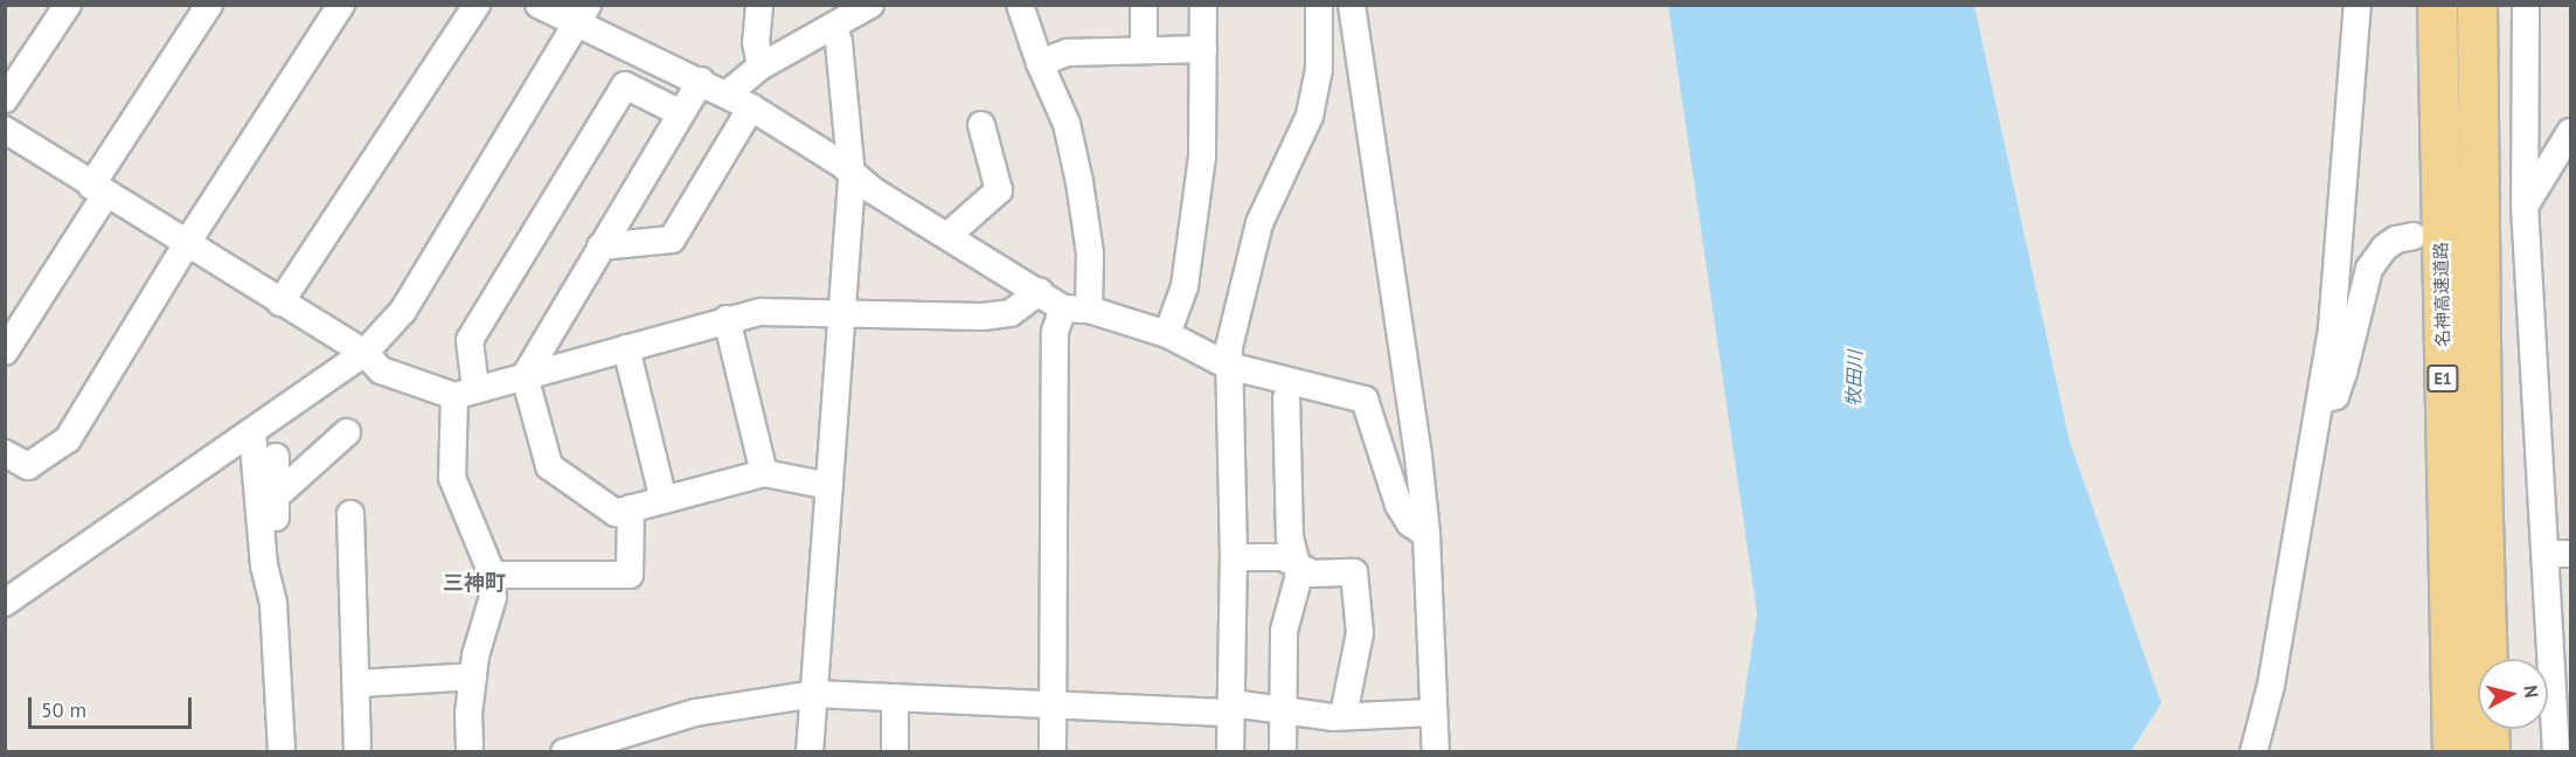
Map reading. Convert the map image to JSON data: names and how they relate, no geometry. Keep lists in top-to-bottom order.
{
  "streets": {
    "highway": ["名神高速道路", "E1"]
  },
  "districts": ["三神町"],
  "water": ["牧田川"],
  "scale_bar": "50 m",
  "north": "right"
}
